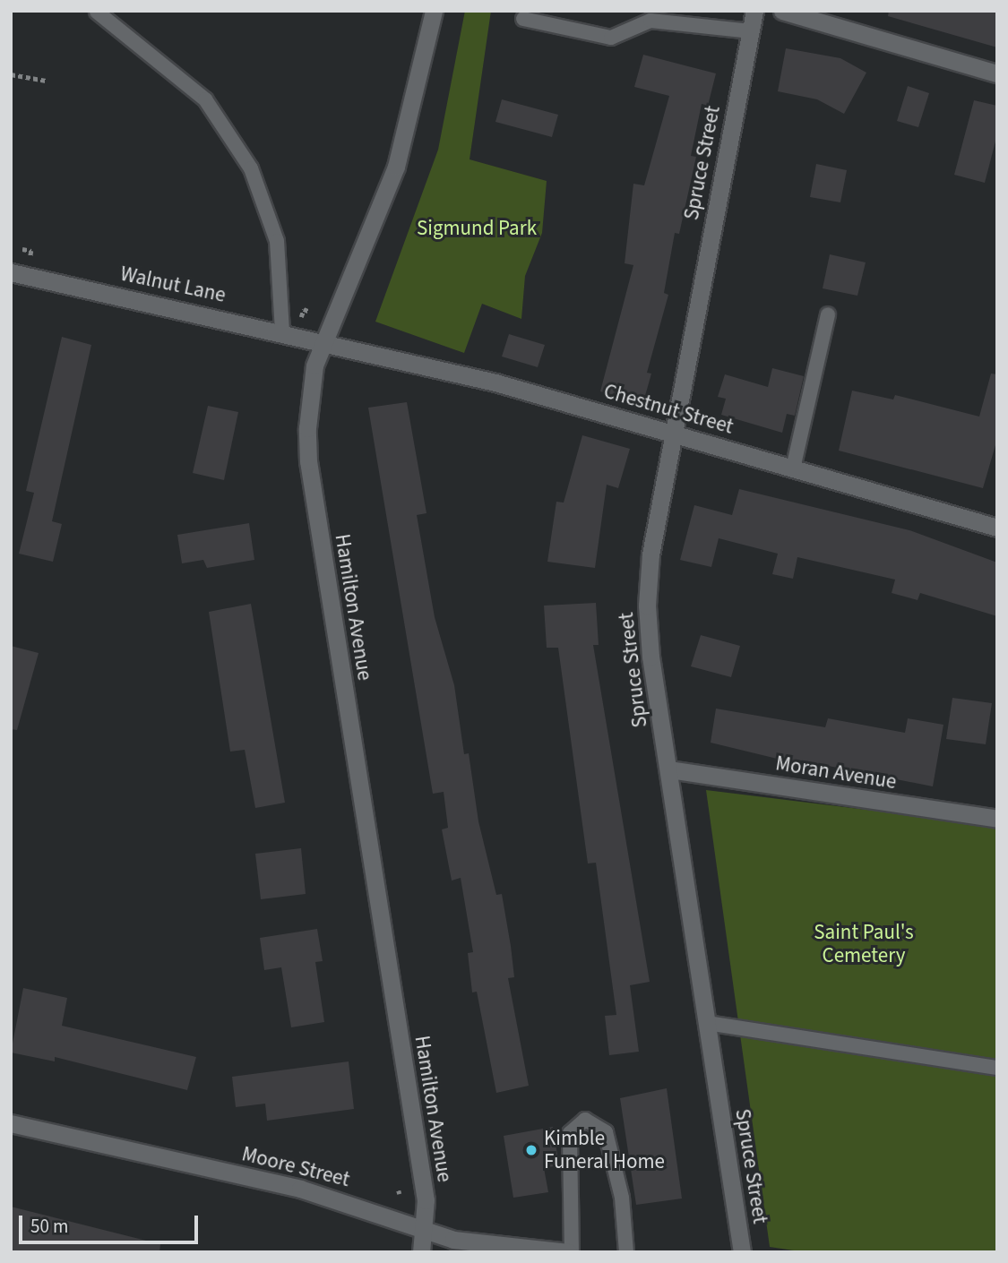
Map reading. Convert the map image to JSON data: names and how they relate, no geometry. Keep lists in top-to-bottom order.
{
  "streets": {
    "street": [
      "Spruce Street",
      "Walnut Lane",
      "Chestnut Street",
      "Hamilton Avenue",
      "Moran Avenue",
      "Moore Street"
    ]
  },
  "crossings": [
    ["Spruce Street", "Chestnut Street"],
    ["Spruce Street", "Moran Avenue"],
    ["Walnut Lane", "Chestnut Street"],
    ["Walnut Lane", "Hamilton Avenue"],
    ["Chestnut Street", "Hamilton Avenue"],
    ["Hamilton Avenue", "Moore Street"]
  ],
  "parks": ["Sigmund Park", "Saint Paul's Cemetery"],
  "places": ["Kimble Funeral Home"],
  "scale_bar": "50 m"
}
